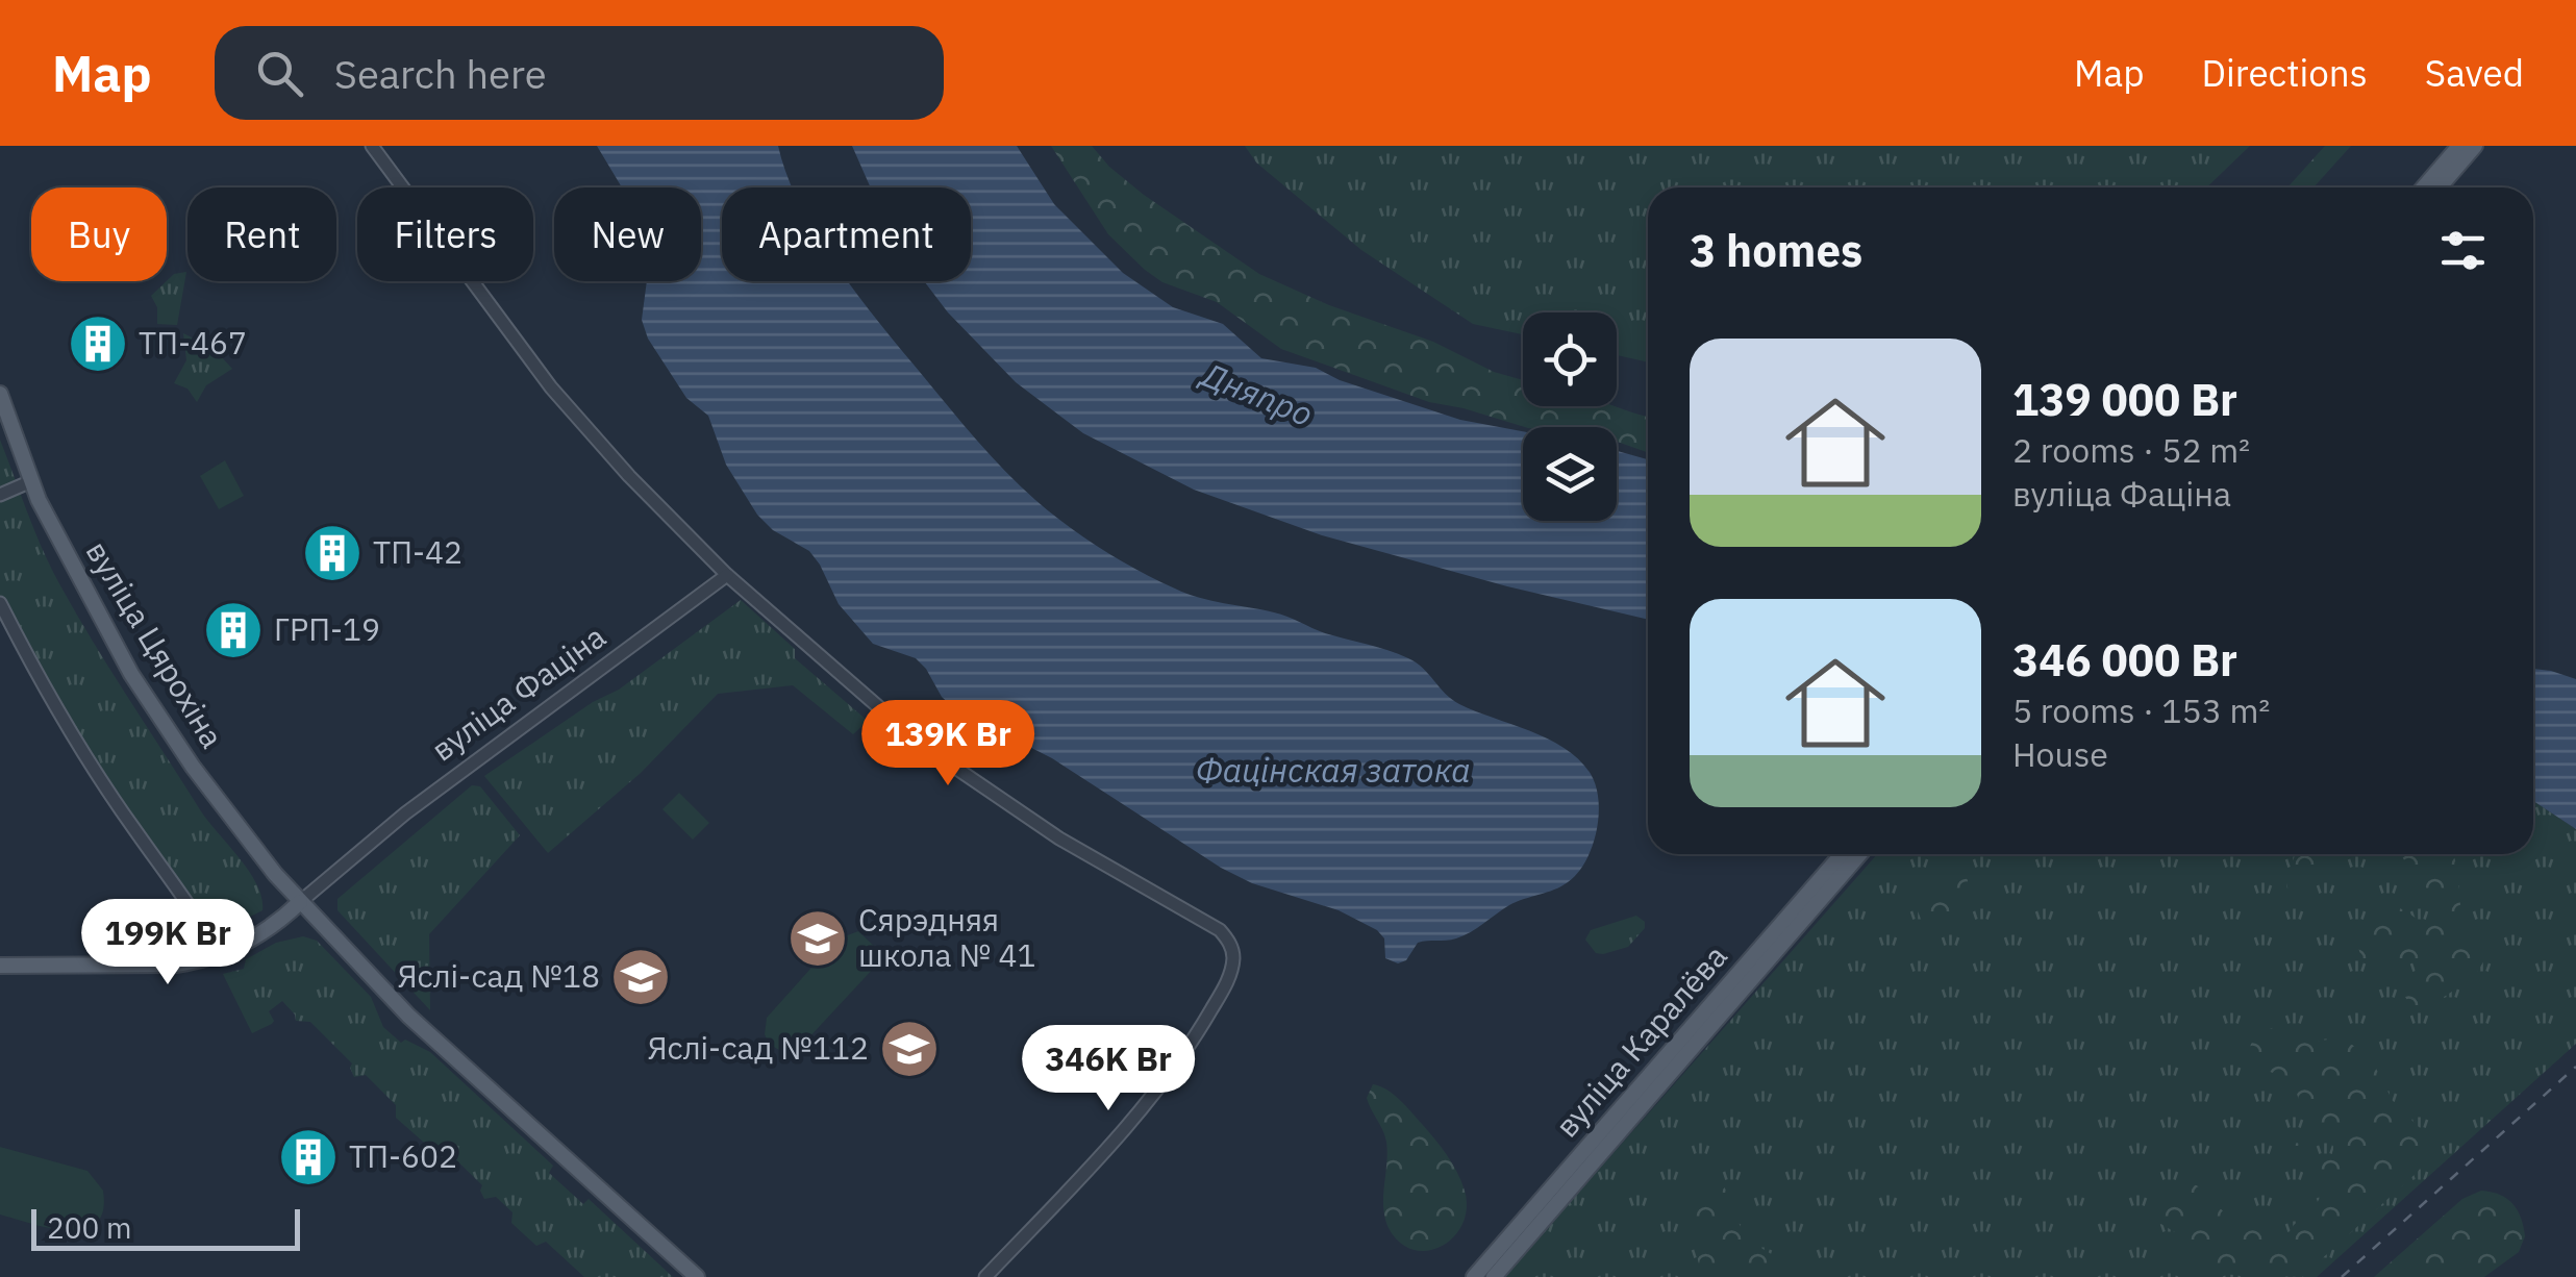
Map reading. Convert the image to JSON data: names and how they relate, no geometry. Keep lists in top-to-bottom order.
{
  "streets": {
    "main road": ["вуліца Цярохіна", "вуліца Каралёва"],
    "street": ["вуліца Фаціна"]
  },
  "crossings": [
    ["вуліца Цярохіна", "вуліца Фаціна"]
  ],
  "water": ["Дняпро", "Фацінская затока"],
  "places": {
    "building": [
      "ТП-467",
      "ТП-42",
      "ГРП-19",
      "ТП-602"
    ],
    "school or university": ["Сярэдняя школа № 41", "Яслі-сад №18", "Яслі-сад №112"]
  },
  "scale_bar": "200 m",
  "page": {
    "header": "Map",
    "search": "Search here",
    "nav": ["Map", "Directions", "Saved"],
    "chip": [
      "Buy",
      "Rent",
      "Filters",
      "New",
      "Apartment"
    ],
    "heading": "3 homes",
    "list": [
      {
        "name": "139 000 Br",
        "note": "2 rooms · 52 m² · вуліца Фаціна"
      },
      {
        "name": "346 000 Br",
        "note": "5 rooms · 153 m² · House"
      }
    ],
    "price": ["139K Br", "199K Br", "346K Br"],
    "scale": "200 m"
  }
}
